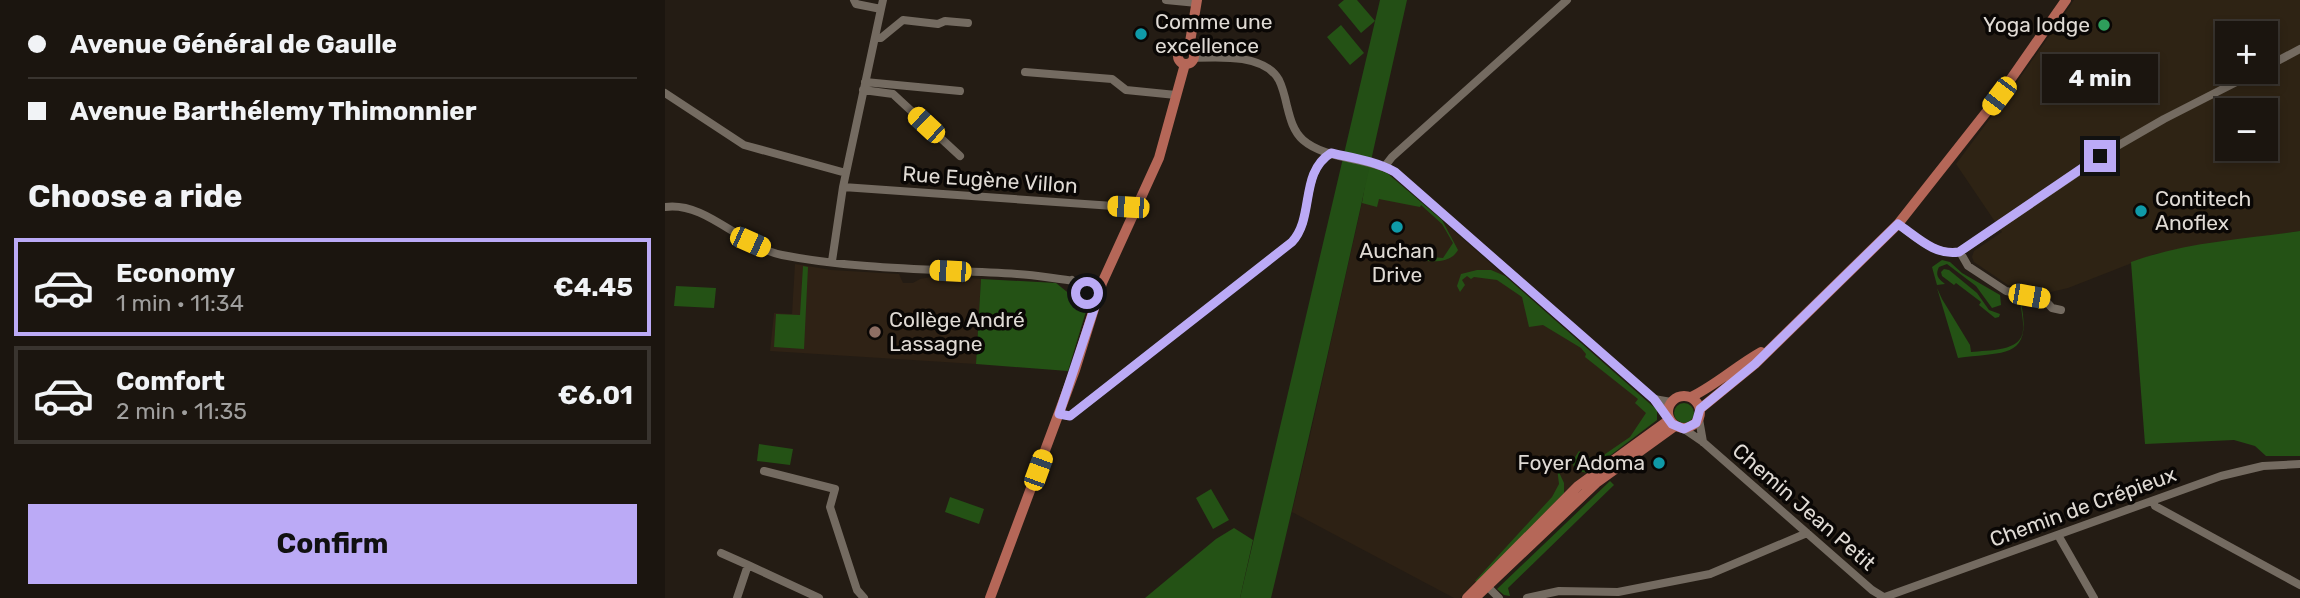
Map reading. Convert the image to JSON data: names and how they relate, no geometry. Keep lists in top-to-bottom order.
{
  "streets": {
    "street": ["Rue Eugène Villon", "Chemin Jean Petit", "Chemin de Crépieux"]
  },
  "crossings": [
    ["Chemin Jean Petit", "Chemin de Crépieux"]
  ],
  "places": [
    "Yoga lodge",
    "Comme une excellence",
    "Contitech Anoflex",
    "Auchan Drive",
    "Collège André Lassagne",
    "Foyer Adoma"
  ],
  "page": {
    "banner": ["Avenue Général de Gaulle", "Avenue Barthélemy Thimonnier"],
    "map_buttons": ["+", "−"],
    "bubble": "4 min",
    "heading": "Choose a ride",
    "list": [
      {
        "name": "Economy",
        "note": "1 min · 11:34",
        "value": "€4.45"
      },
      {
        "name": "Comfort",
        "note": "2 min · 11:35",
        "value": "€6.01"
      }
    ],
    "buttons": "Confirm"
  }
}
